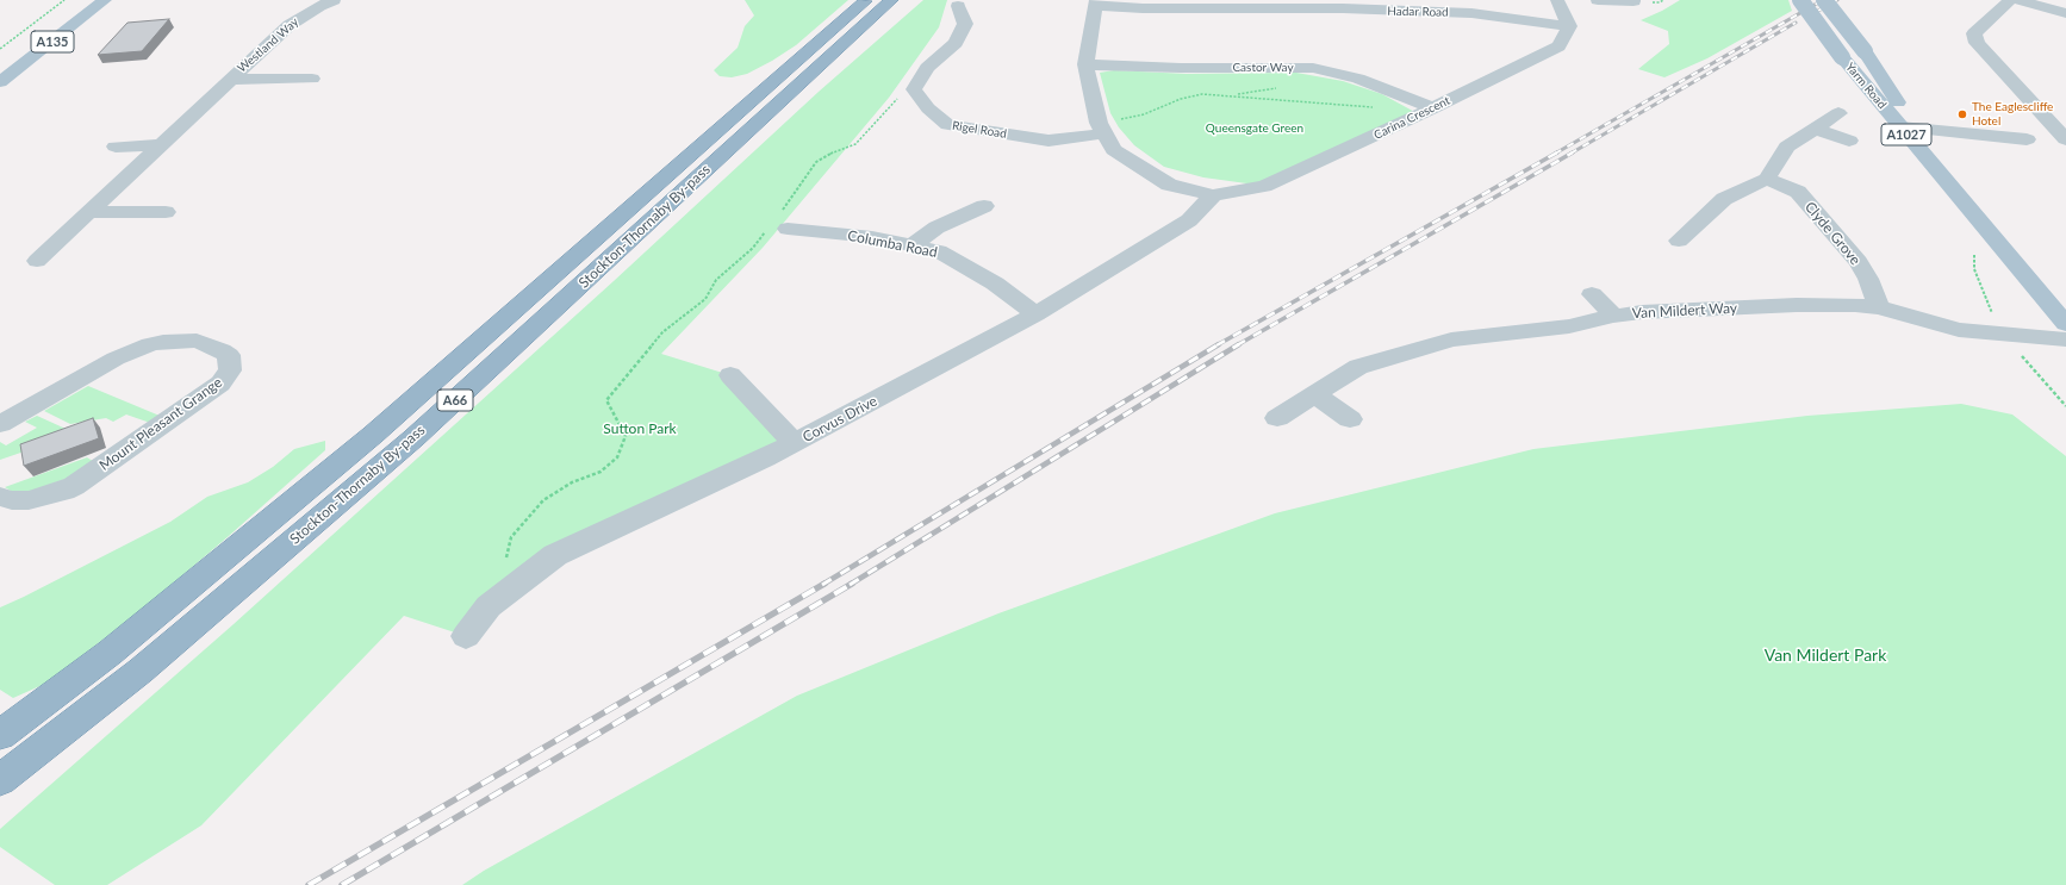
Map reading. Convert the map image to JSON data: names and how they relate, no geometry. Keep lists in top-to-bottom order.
{
  "streets": {
    "highway": ["Stockton-Thornaby By-pass", "A66"],
    "main road": ["A135", "Yarm Road", "A1027"],
    "street": [
      "Hadar Road",
      "Westland Way",
      "Castor Way",
      "Carina Crescent",
      "Rigel Road",
      "Clyde Grove",
      "Columba Road",
      "Van Mildert Way",
      "Corvus Drive",
      "Mount Pleasant Grange"
    ]
  },
  "crossings": [
    ["Hadar Road", "Carina Crescent"],
    ["Castor Way", "Carina Crescent"],
    ["Carina Crescent", "Corvus Drive"],
    ["Clyde Grove", "Van Mildert Way"],
    ["Columba Road", "Corvus Drive"]
  ],
  "parks": ["Queensgate Green", "Sutton Park", "Van Mildert Park"],
  "places": ["The Eaglescliffe Hotel"]
}
